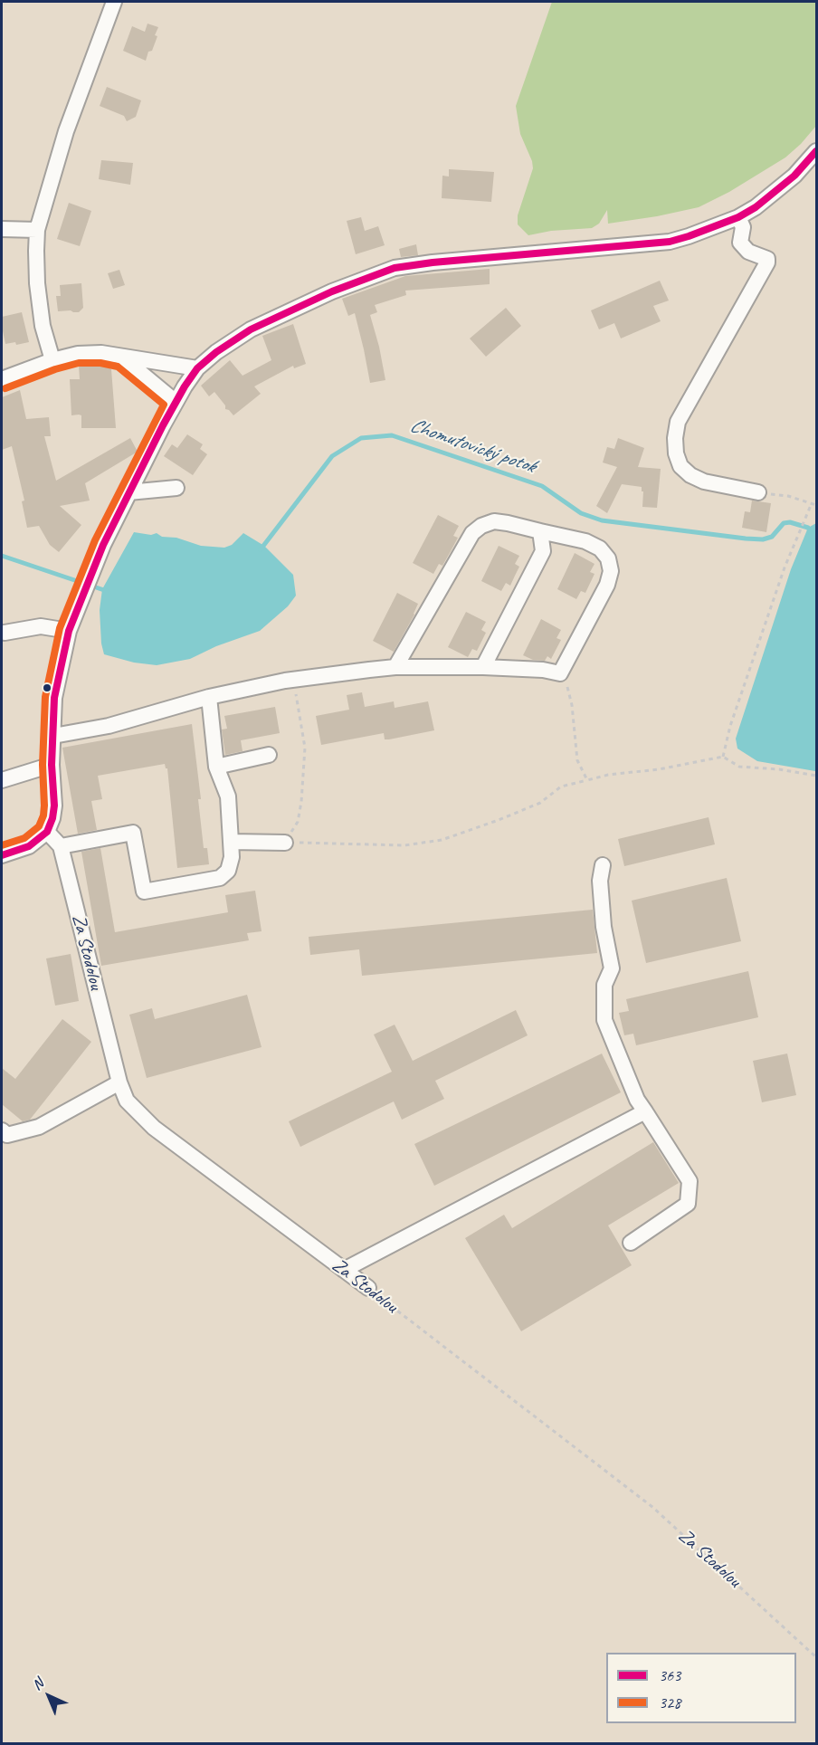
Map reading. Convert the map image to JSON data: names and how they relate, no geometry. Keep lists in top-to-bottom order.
{
  "streets": {
    "street": ["Za Stodolou"]
  },
  "water": ["Chomutovický potok"],
  "lines": ["transit line 363", "transit line 328"],
  "legend": ["363", "328"],
  "north": "top left"
}
